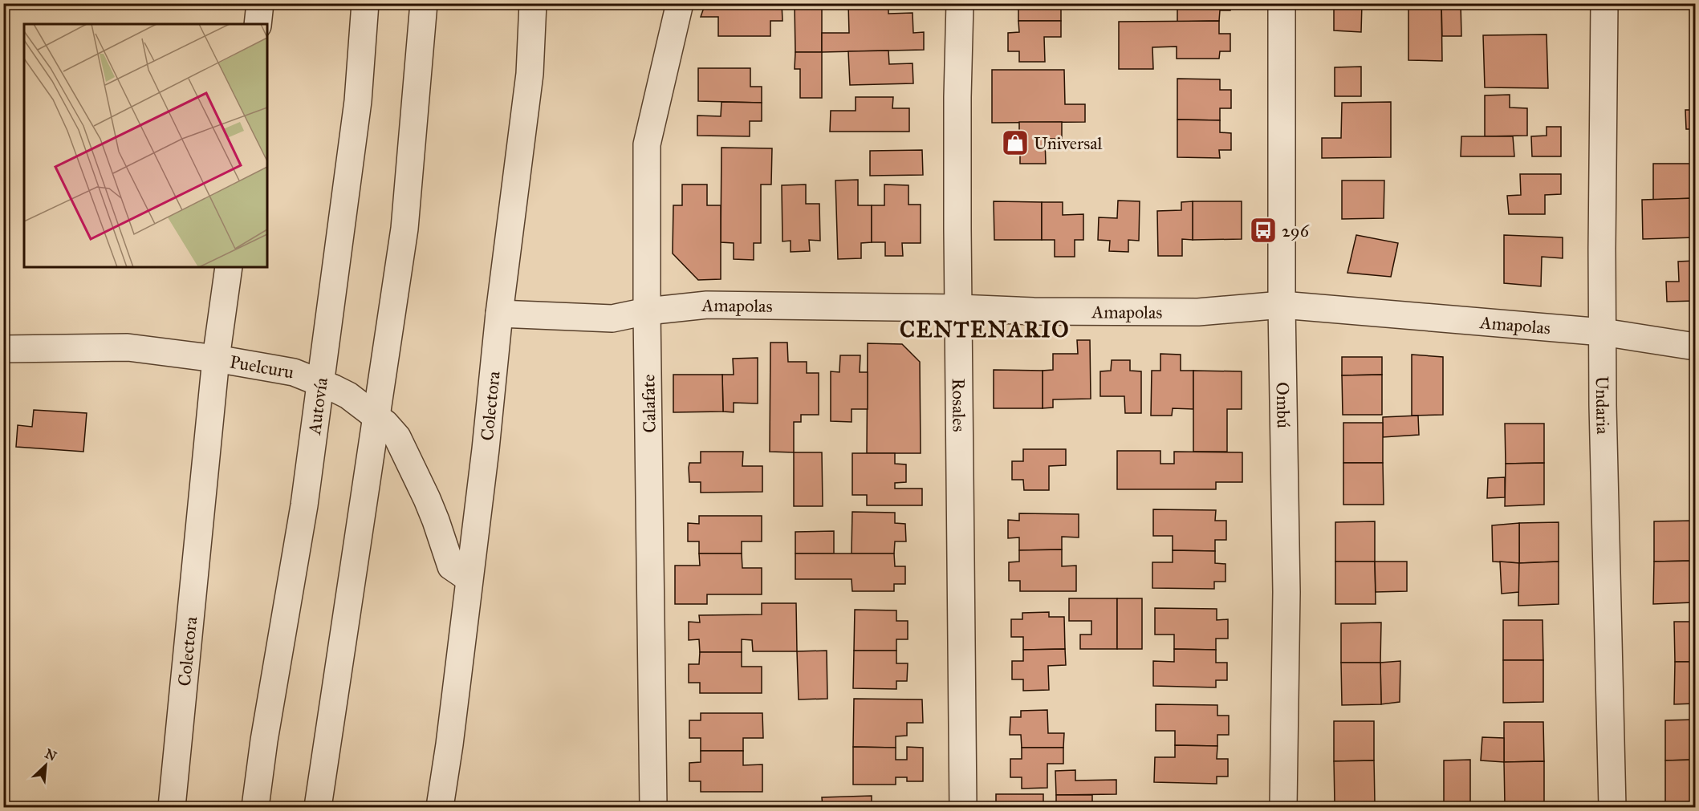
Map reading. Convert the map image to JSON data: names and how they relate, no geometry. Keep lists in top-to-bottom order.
{
  "streets": {
    "street": [
      "Amapolas",
      "Puelcuru",
      "Calafate",
      "Rosales",
      "Colectora",
      "Ombú",
      "Undaria",
      "Autovía"
    ]
  },
  "crossings": [
    ["Amapolas", "Calafate"],
    ["Amapolas", "Rosales"],
    ["Amapolas", "Colectora"],
    ["Amapolas", "Ombú"],
    ["Amapolas", "Undaria"],
    ["Puelcuru", "Colectora"],
    ["Puelcuru", "Autovía"]
  ],
  "districts": ["CENTENARIO"],
  "places": {
    "shop": ["Universal"],
    "bus stop": ["296"]
  },
  "north": "top right"
}
